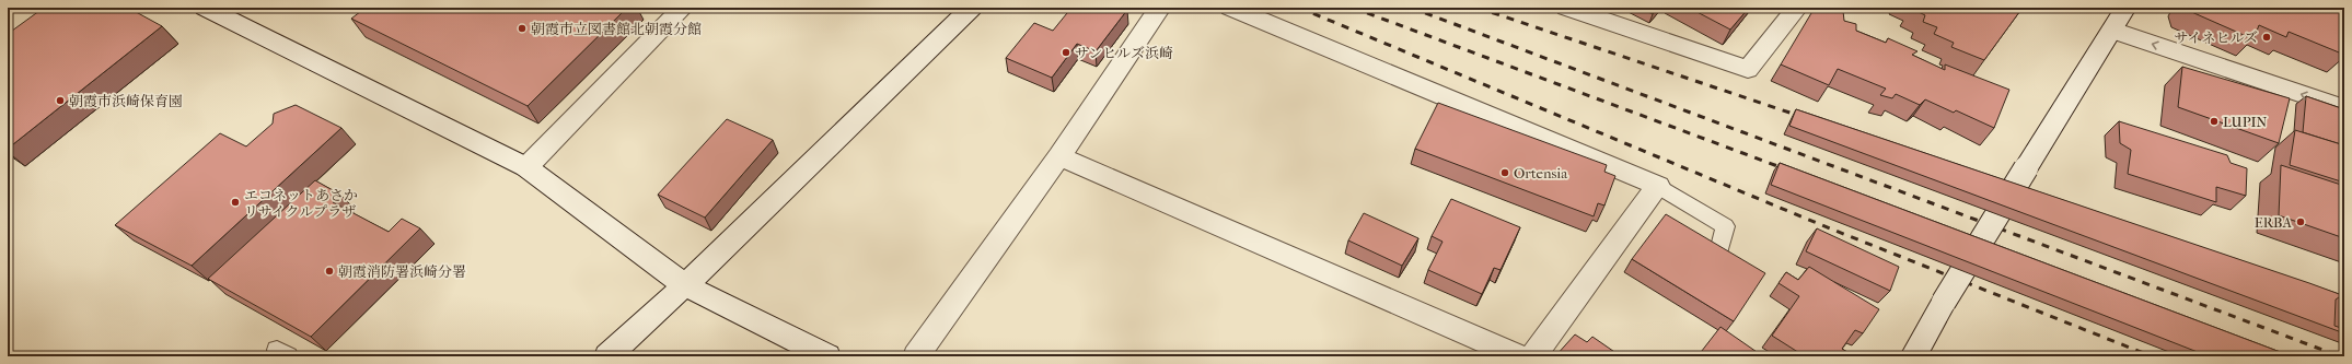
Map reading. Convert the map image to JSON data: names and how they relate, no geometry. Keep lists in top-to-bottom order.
{
  "places": [
    "朝霞市立図書館北朝霞分館",
    "サイネヒルズ",
    "サンヒルズ浜崎",
    "朝霞市浜崎保育園",
    "LUPIN",
    "Ortensia",
    "エコネットあさか リサイクルプラザ",
    "ERBA",
    "朝霞消防署浜崎分署"
  ]
}
